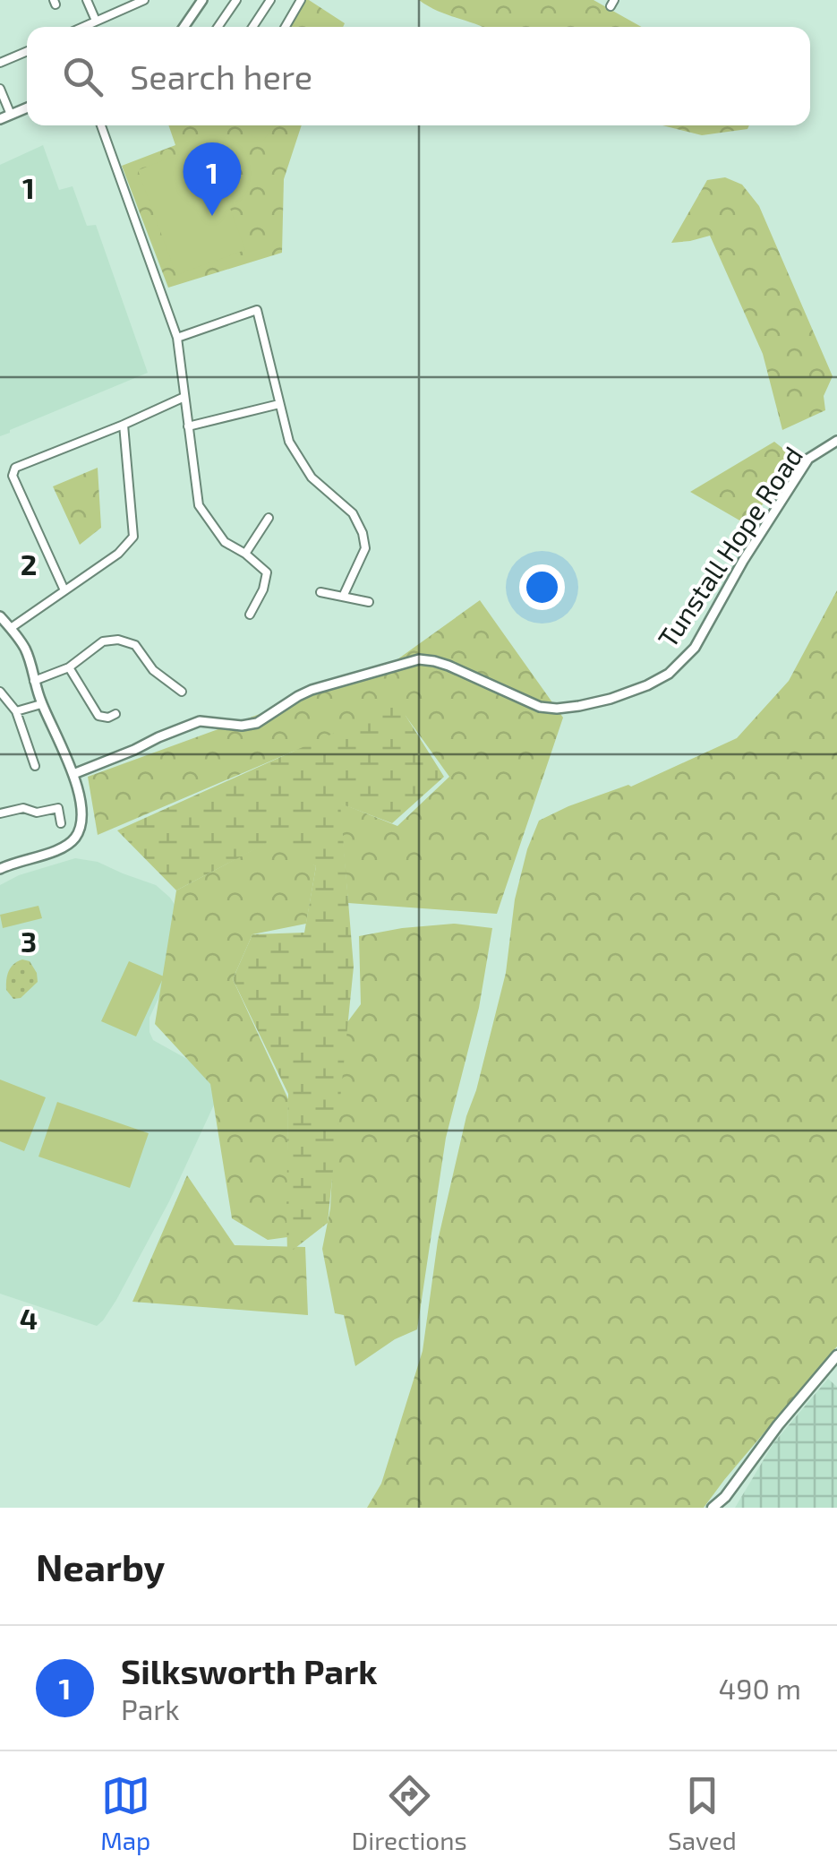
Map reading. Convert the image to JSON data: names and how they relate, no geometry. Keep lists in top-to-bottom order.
{
  "streets": {
    "street": ["Tunstall Hope Road"]
  },
  "page": {
    "search": "Search here",
    "pins": "1",
    "heading": "Nearby",
    "list": [
      {
        "mark": "1",
        "name": "Silksworth Park",
        "note": "Park",
        "value": "490 m"
      }
    ],
    "nav": ["Map", "Directions", "Saved"]
  },
  "grid": {
    "rows": [
      "1",
      "2",
      "3",
      "4"
    ]
  }
}
